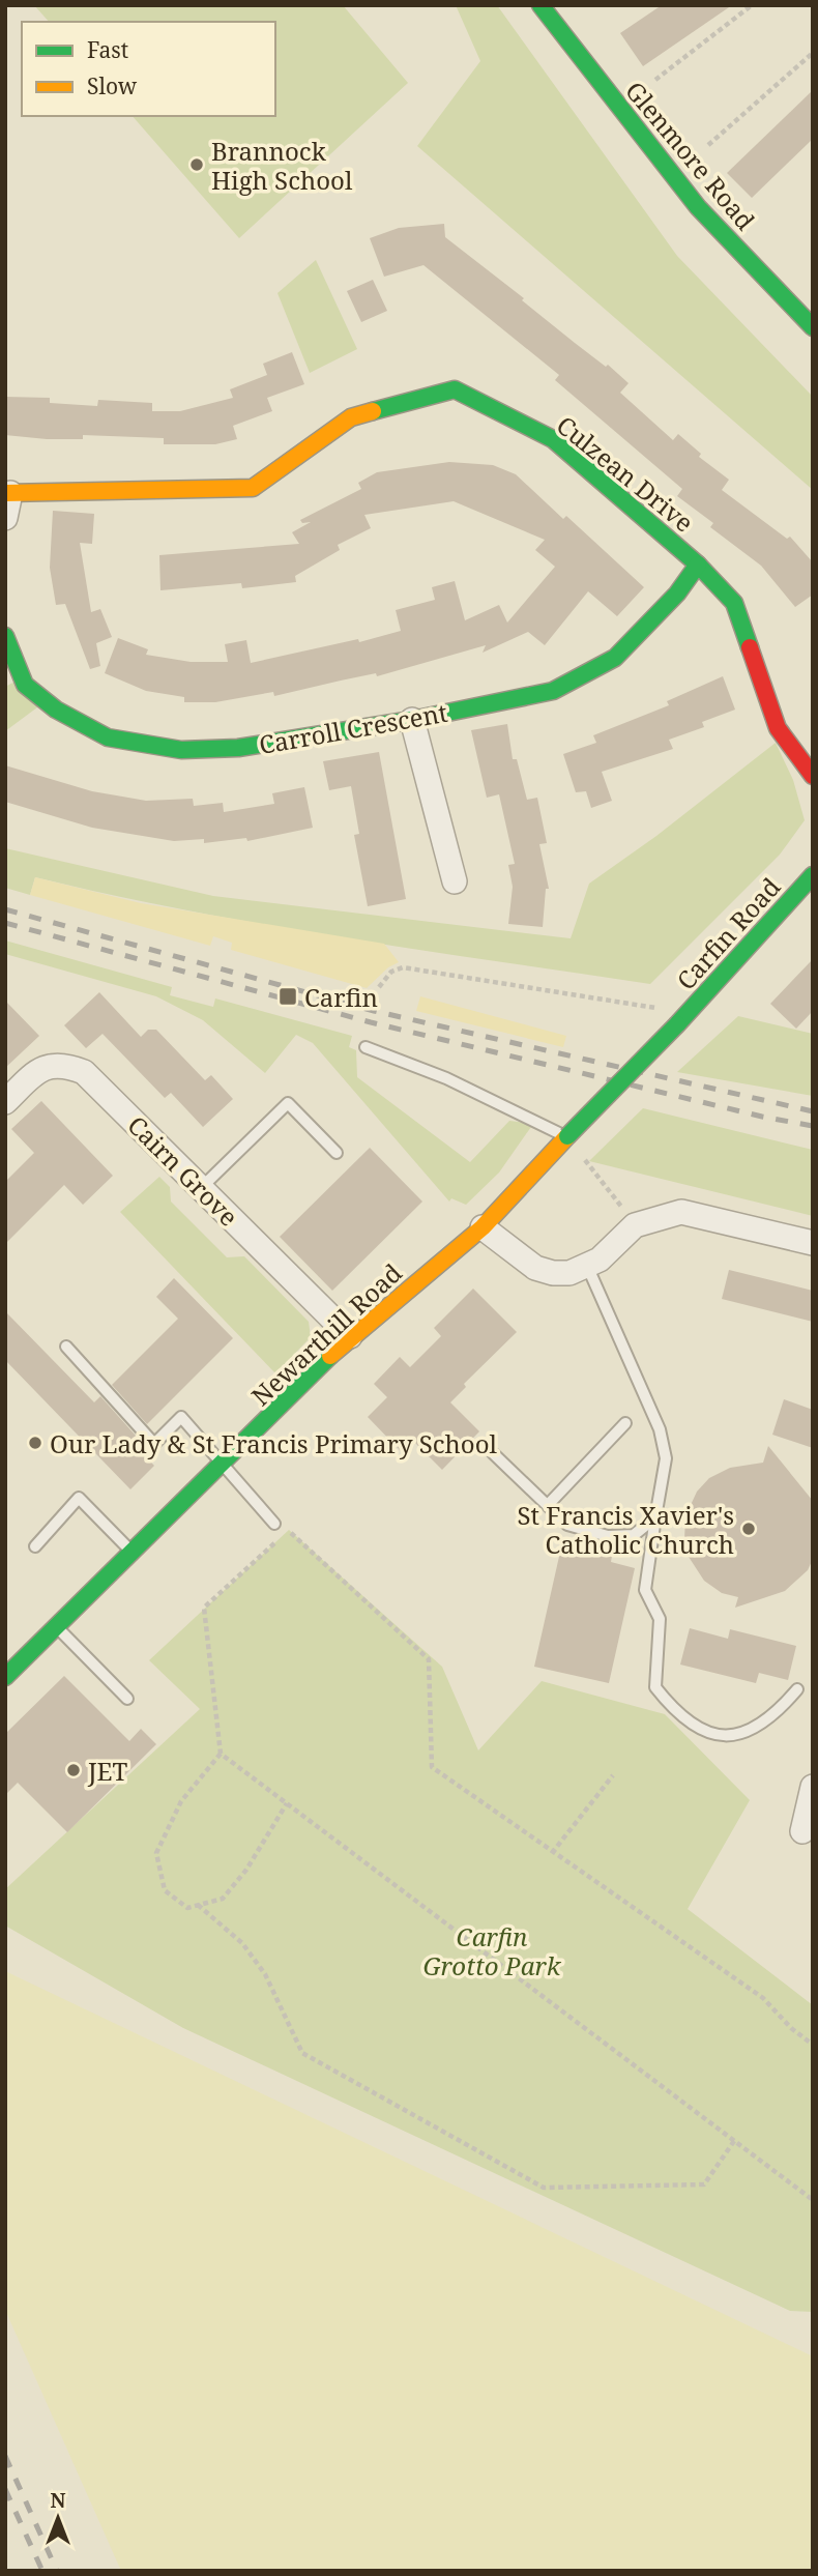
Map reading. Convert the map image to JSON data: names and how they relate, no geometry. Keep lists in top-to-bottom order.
{
  "streets": {
    "street": [
      "Glenmore Road",
      "Culzean Drive",
      "Carroll Crescent",
      "Carfin Road",
      "Cairn Grove",
      "Newarthill Road"
    ]
  },
  "crossings": [
    ["Culzean Drive", "Carroll Crescent"],
    ["Carfin Road", "Newarthill Road"],
    ["Cairn Grove", "Newarthill Road"]
  ],
  "parks": ["Carfin Grotto Park"],
  "places": {
    "other": [
      "Brannock High School",
      "Our Lady & St Francis Primary School",
      "St Francis Xavier's Catholic Church",
      "JET"
    ],
    "transit": ["Carfin"]
  },
  "legend": ["Fast", "Slow"],
  "north": "top"
}
